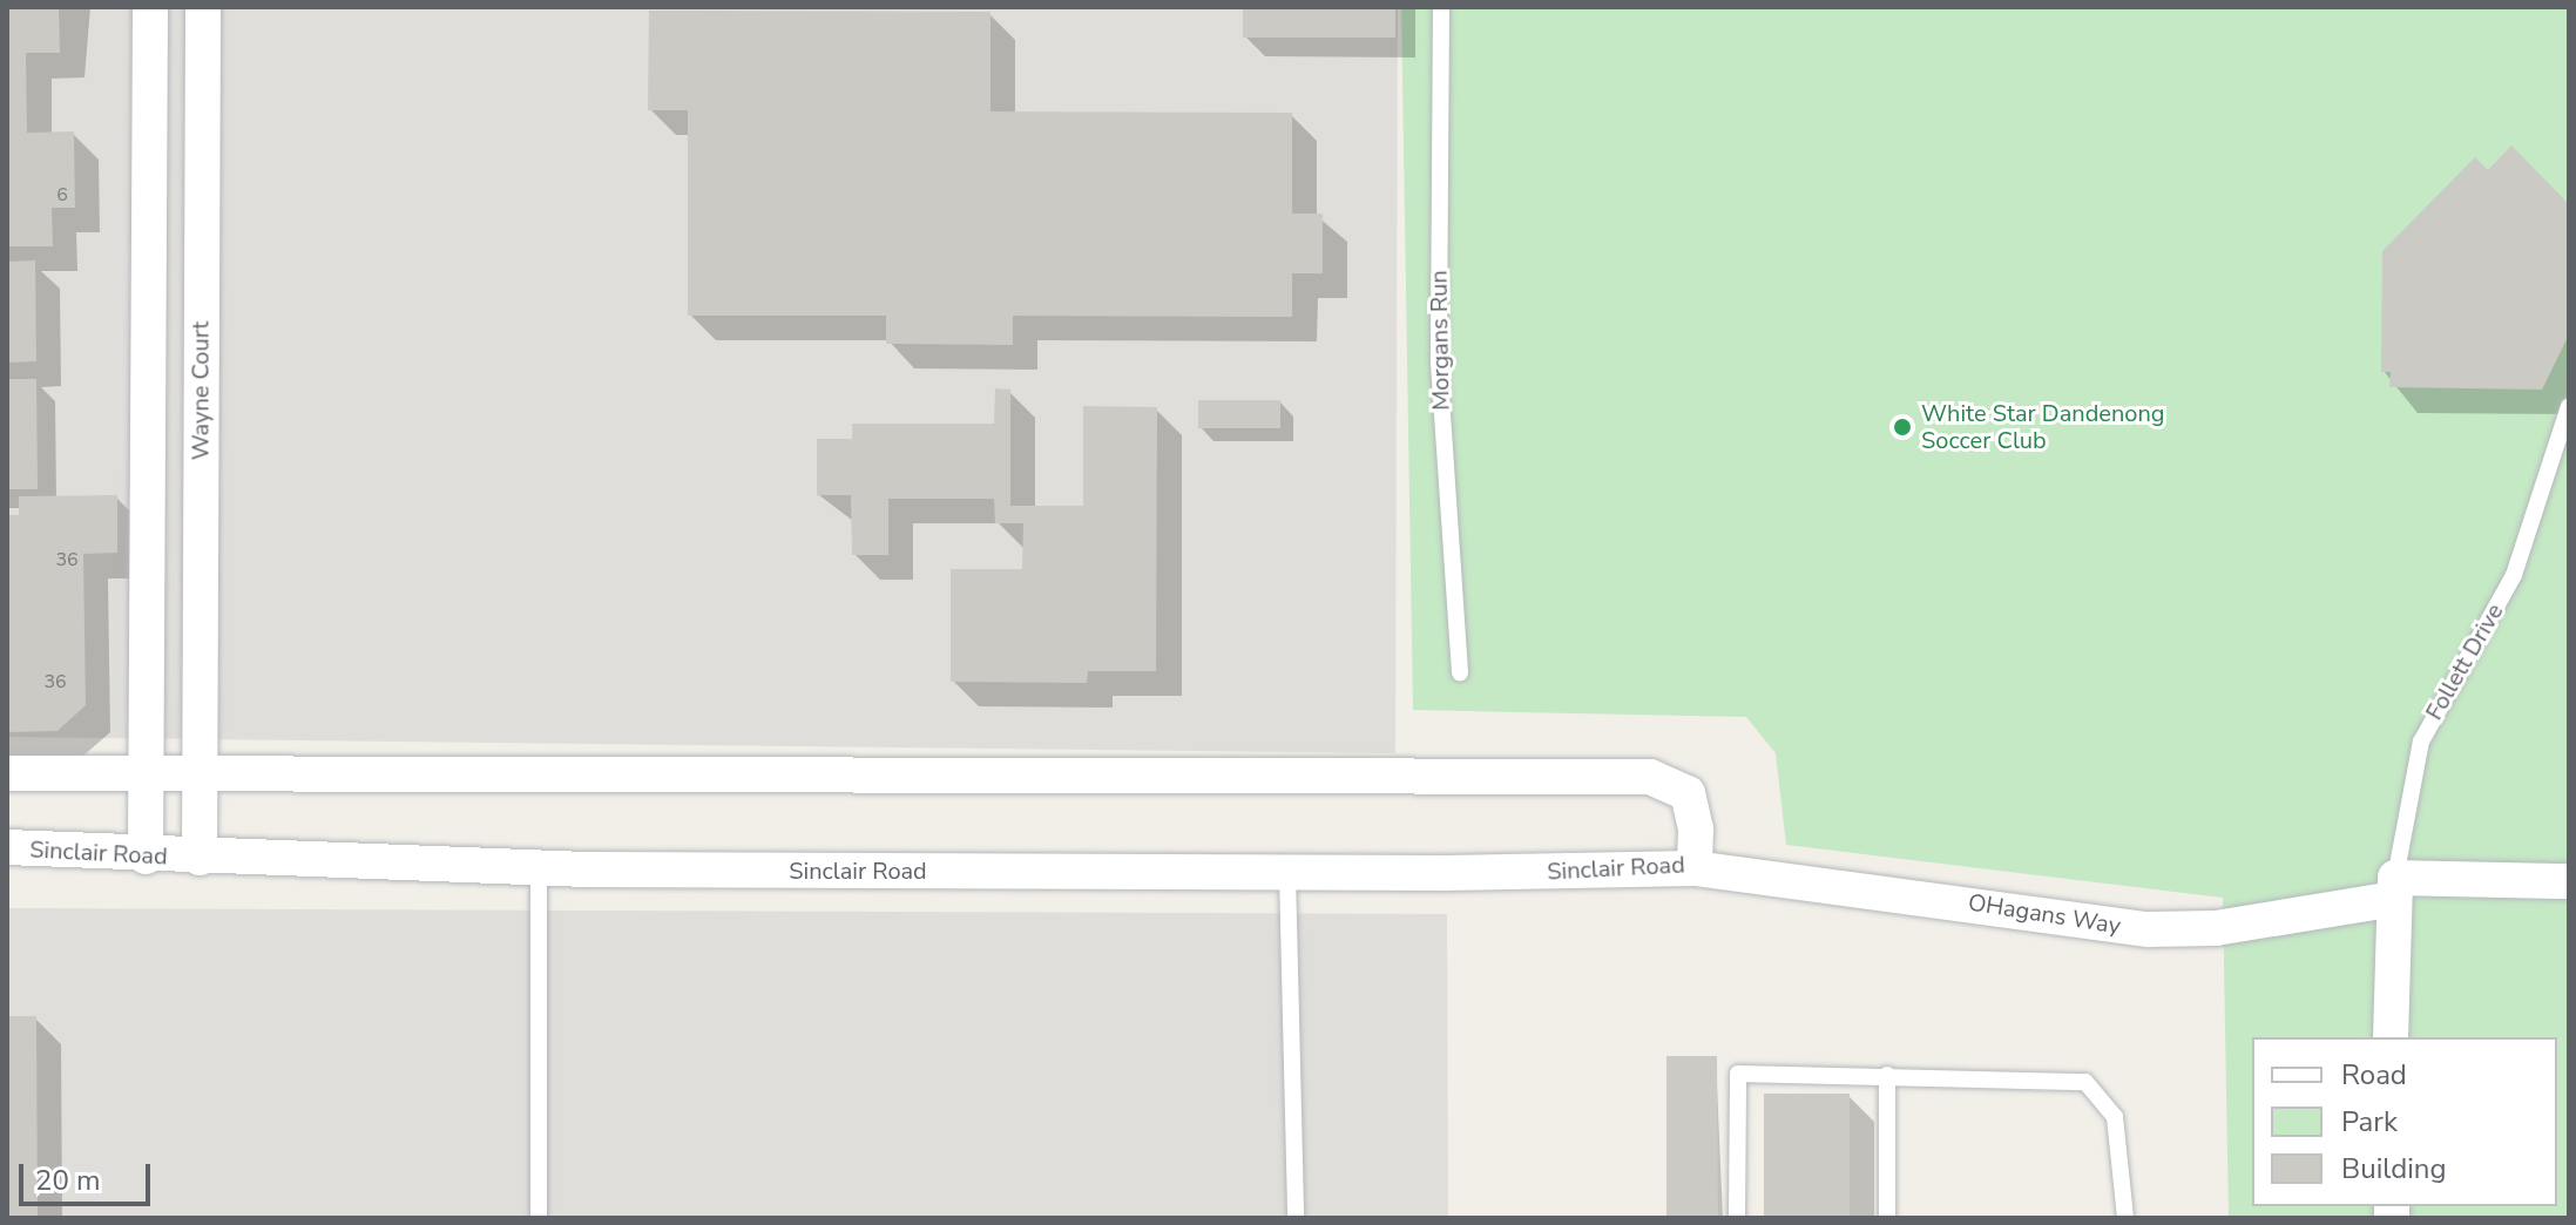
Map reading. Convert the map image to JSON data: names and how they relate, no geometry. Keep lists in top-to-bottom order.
{
  "streets": {
    "street": [
      "Wayne Court",
      "Follett Drive",
      "Sinclair Road",
      "OHagans Way"
    ],
    "lane": ["Morgans Run"]
  },
  "crossings": [
    ["Wayne Court", "Sinclair Road"],
    ["Follett Drive", "OHagans Way"],
    ["Sinclair Road", "OHagans Way"]
  ],
  "places": ["White Star Dandenong Soccer Club"],
  "house_numbers": ["6", "36", "36"],
  "legend": ["Road", "Park", "Building"],
  "scale_bar": "20 m"
}
